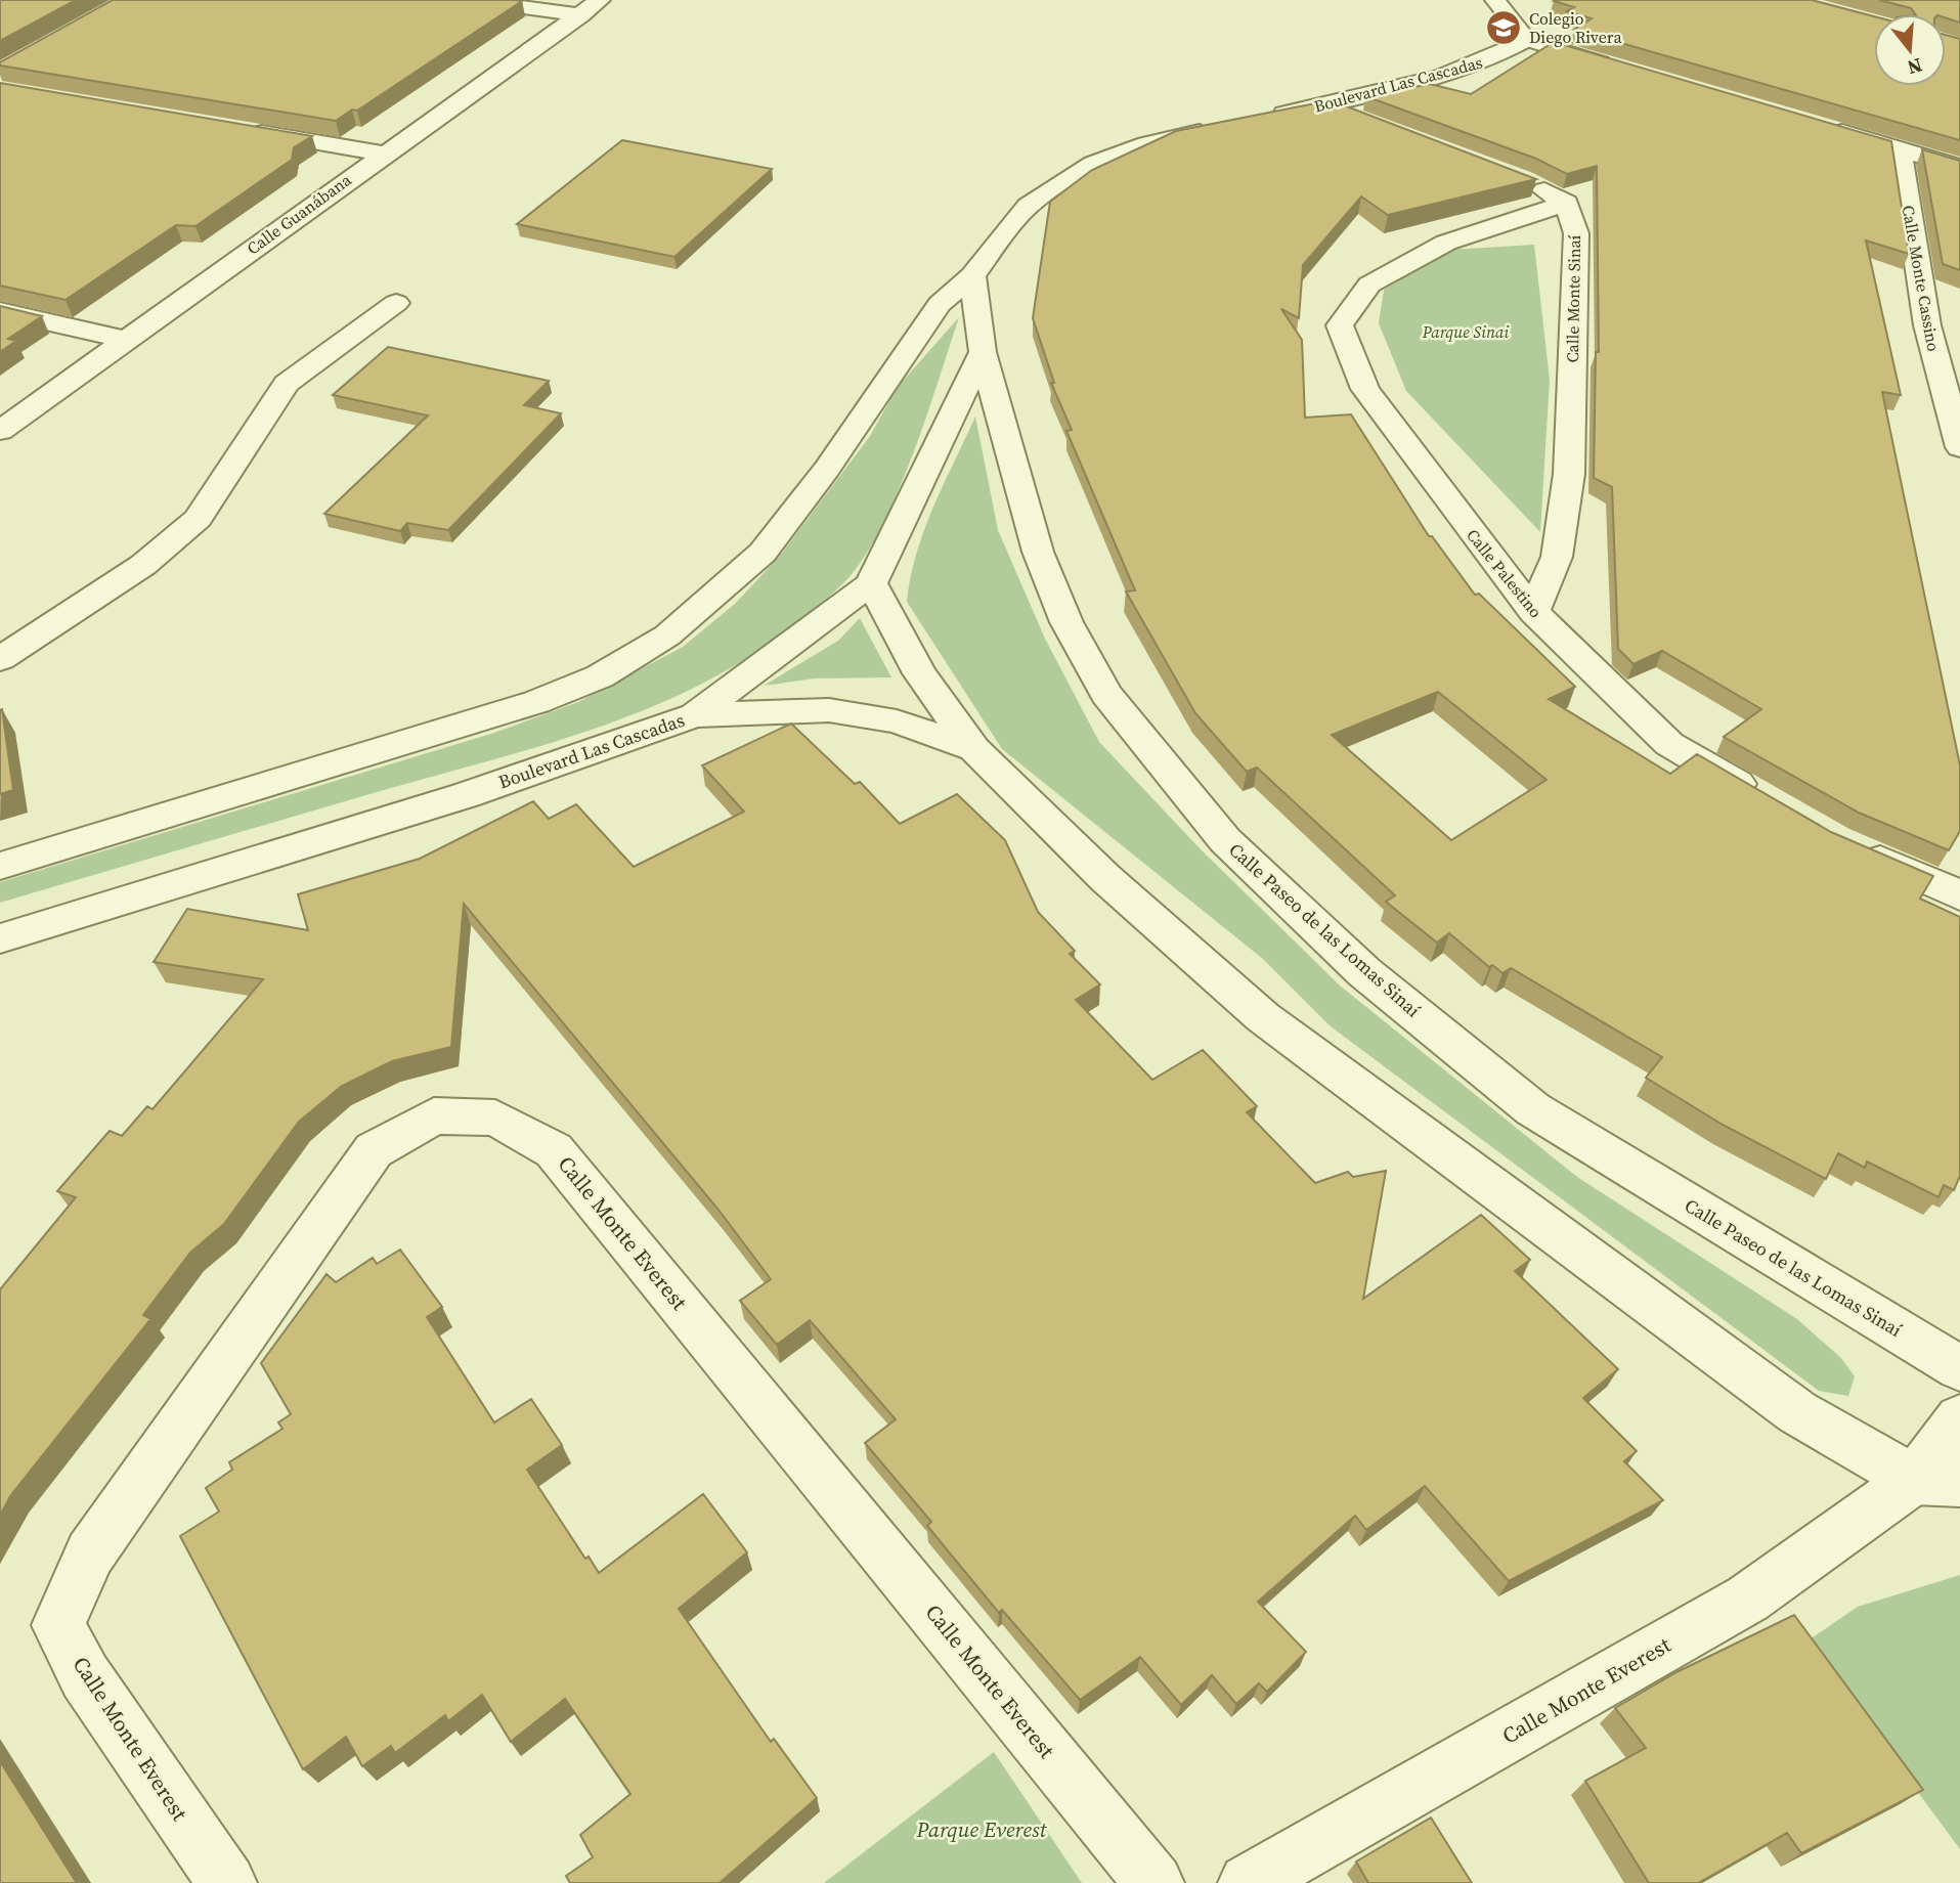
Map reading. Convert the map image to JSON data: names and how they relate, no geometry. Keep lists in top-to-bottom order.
{
  "streets": {
    "street": [
      "Boulevard Las Cascadas",
      "Calle Guanábana",
      "Calle Monte Cassino",
      "Calle Monte Sinaí",
      "Calle Palestino",
      "Calle Paseo de las Lomas Sinaí",
      "Calle Monte Everest"
    ]
  },
  "crossings": [
    ["Boulevard Las Cascadas", "Calle Paseo de las Lomas Sinaí"],
    ["Calle Monte Sinaí", "Calle Palestino"]
  ],
  "parks": ["Parque Sinai", "Parque Everest"],
  "places": {
    "school or university": ["Colegio Diego Rivera"]
  },
  "north": "bottom"
}
